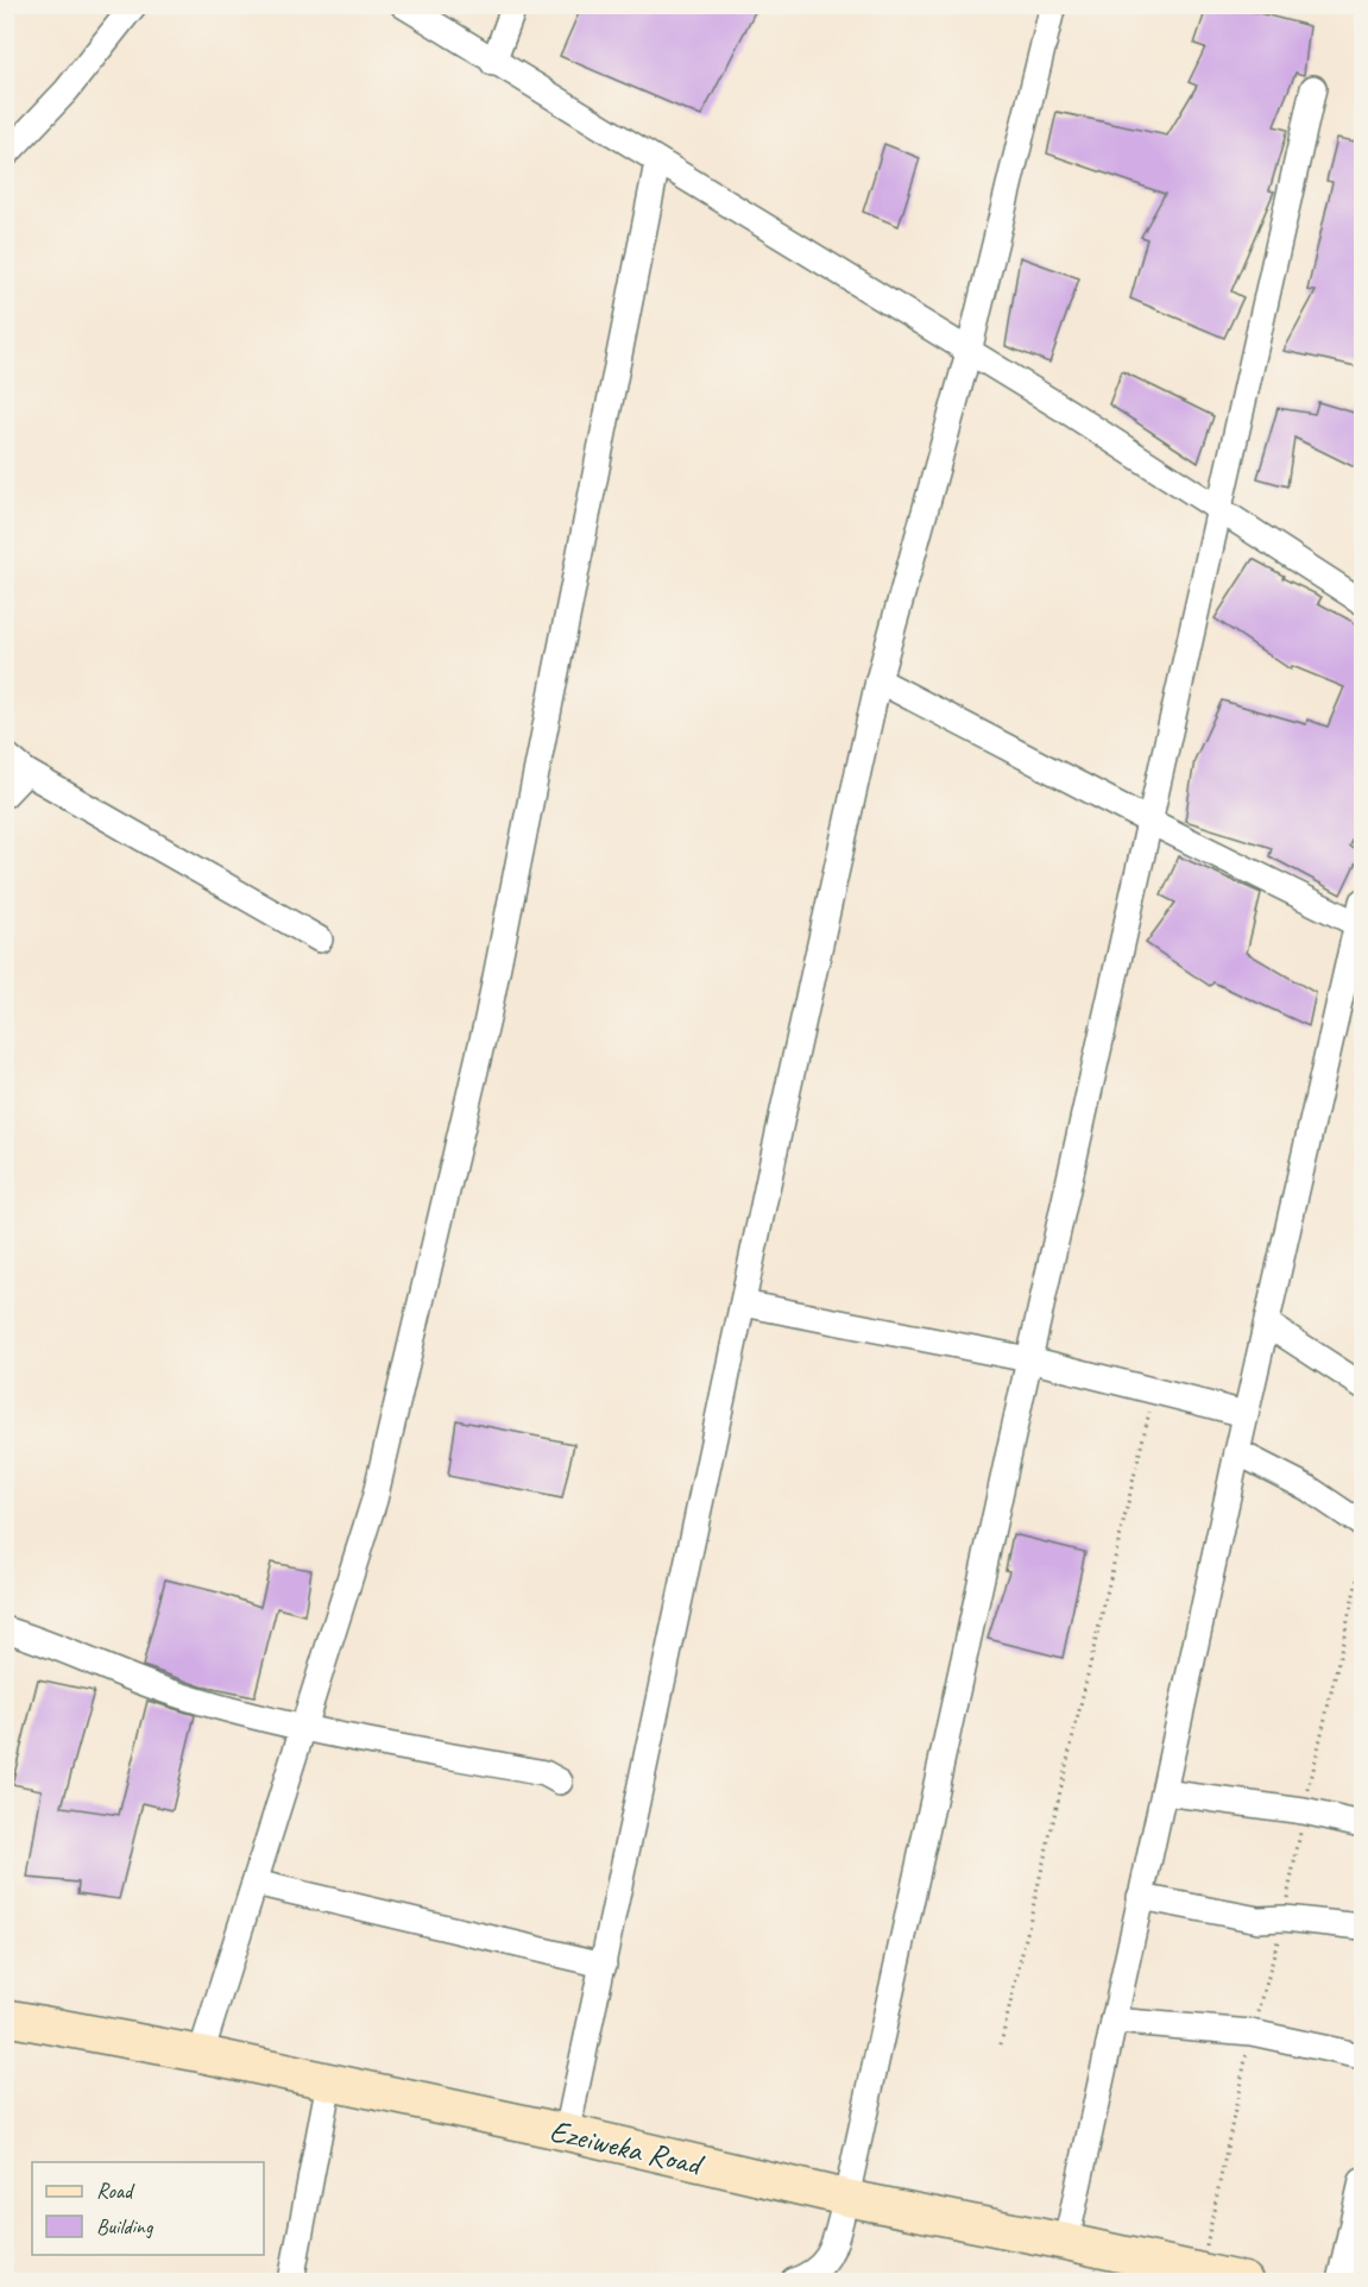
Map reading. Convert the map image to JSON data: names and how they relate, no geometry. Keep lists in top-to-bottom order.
{
  "streets": {
    "main road": ["Ezeiweka Road"]
  },
  "legend": ["Road", "Building"]
}
